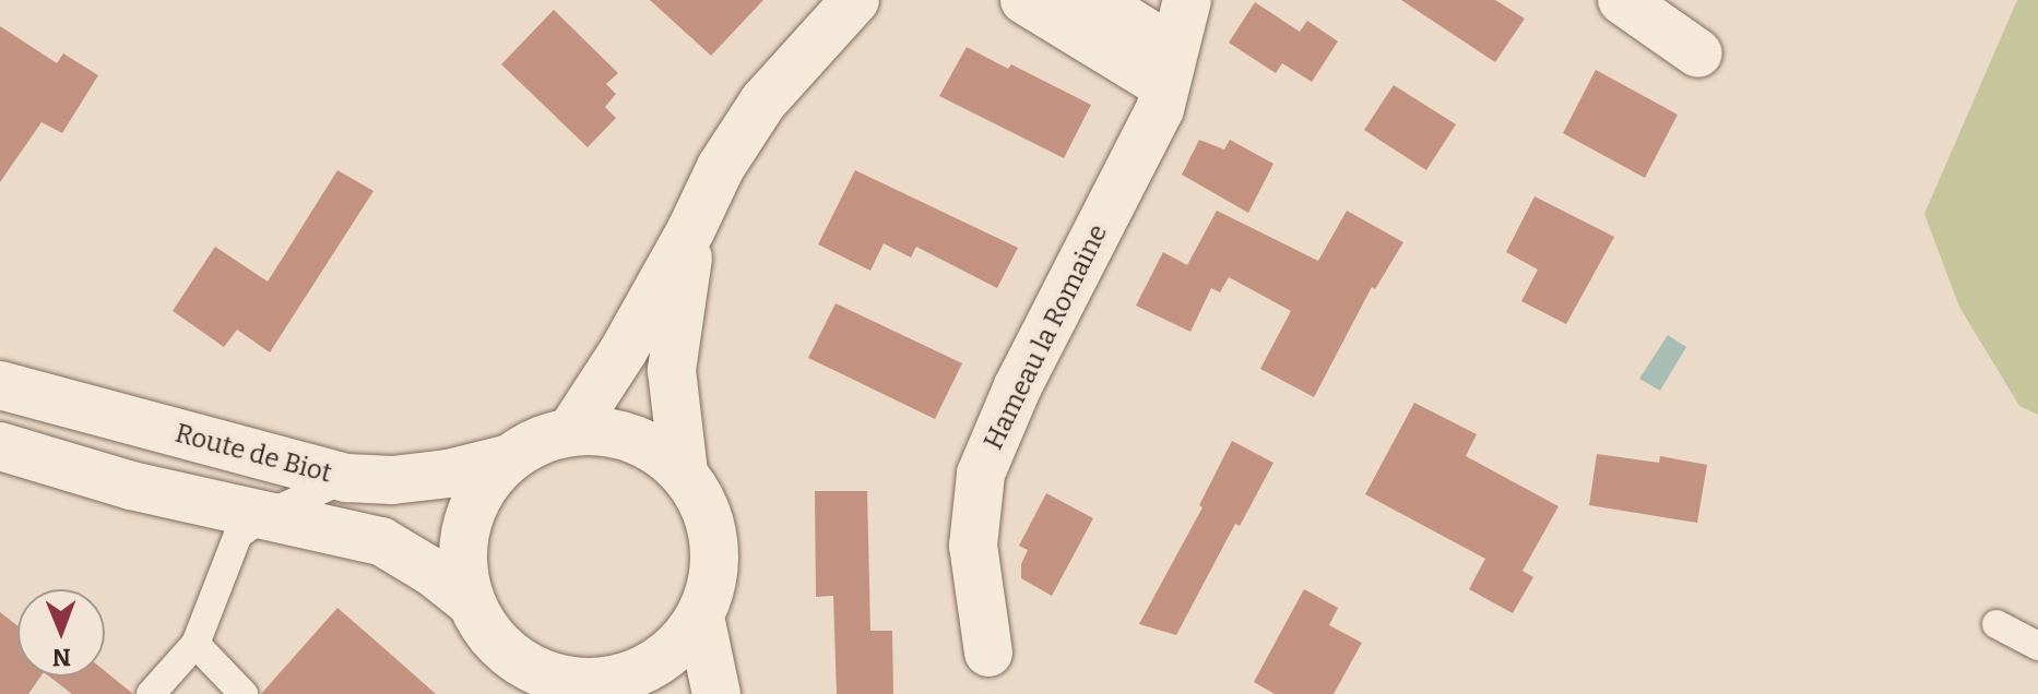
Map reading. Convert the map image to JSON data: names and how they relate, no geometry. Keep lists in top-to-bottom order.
{
  "streets": {
    "main road": ["Hameau la Romaine", "Route de Biot"]
  },
  "north": "bottom"
}
